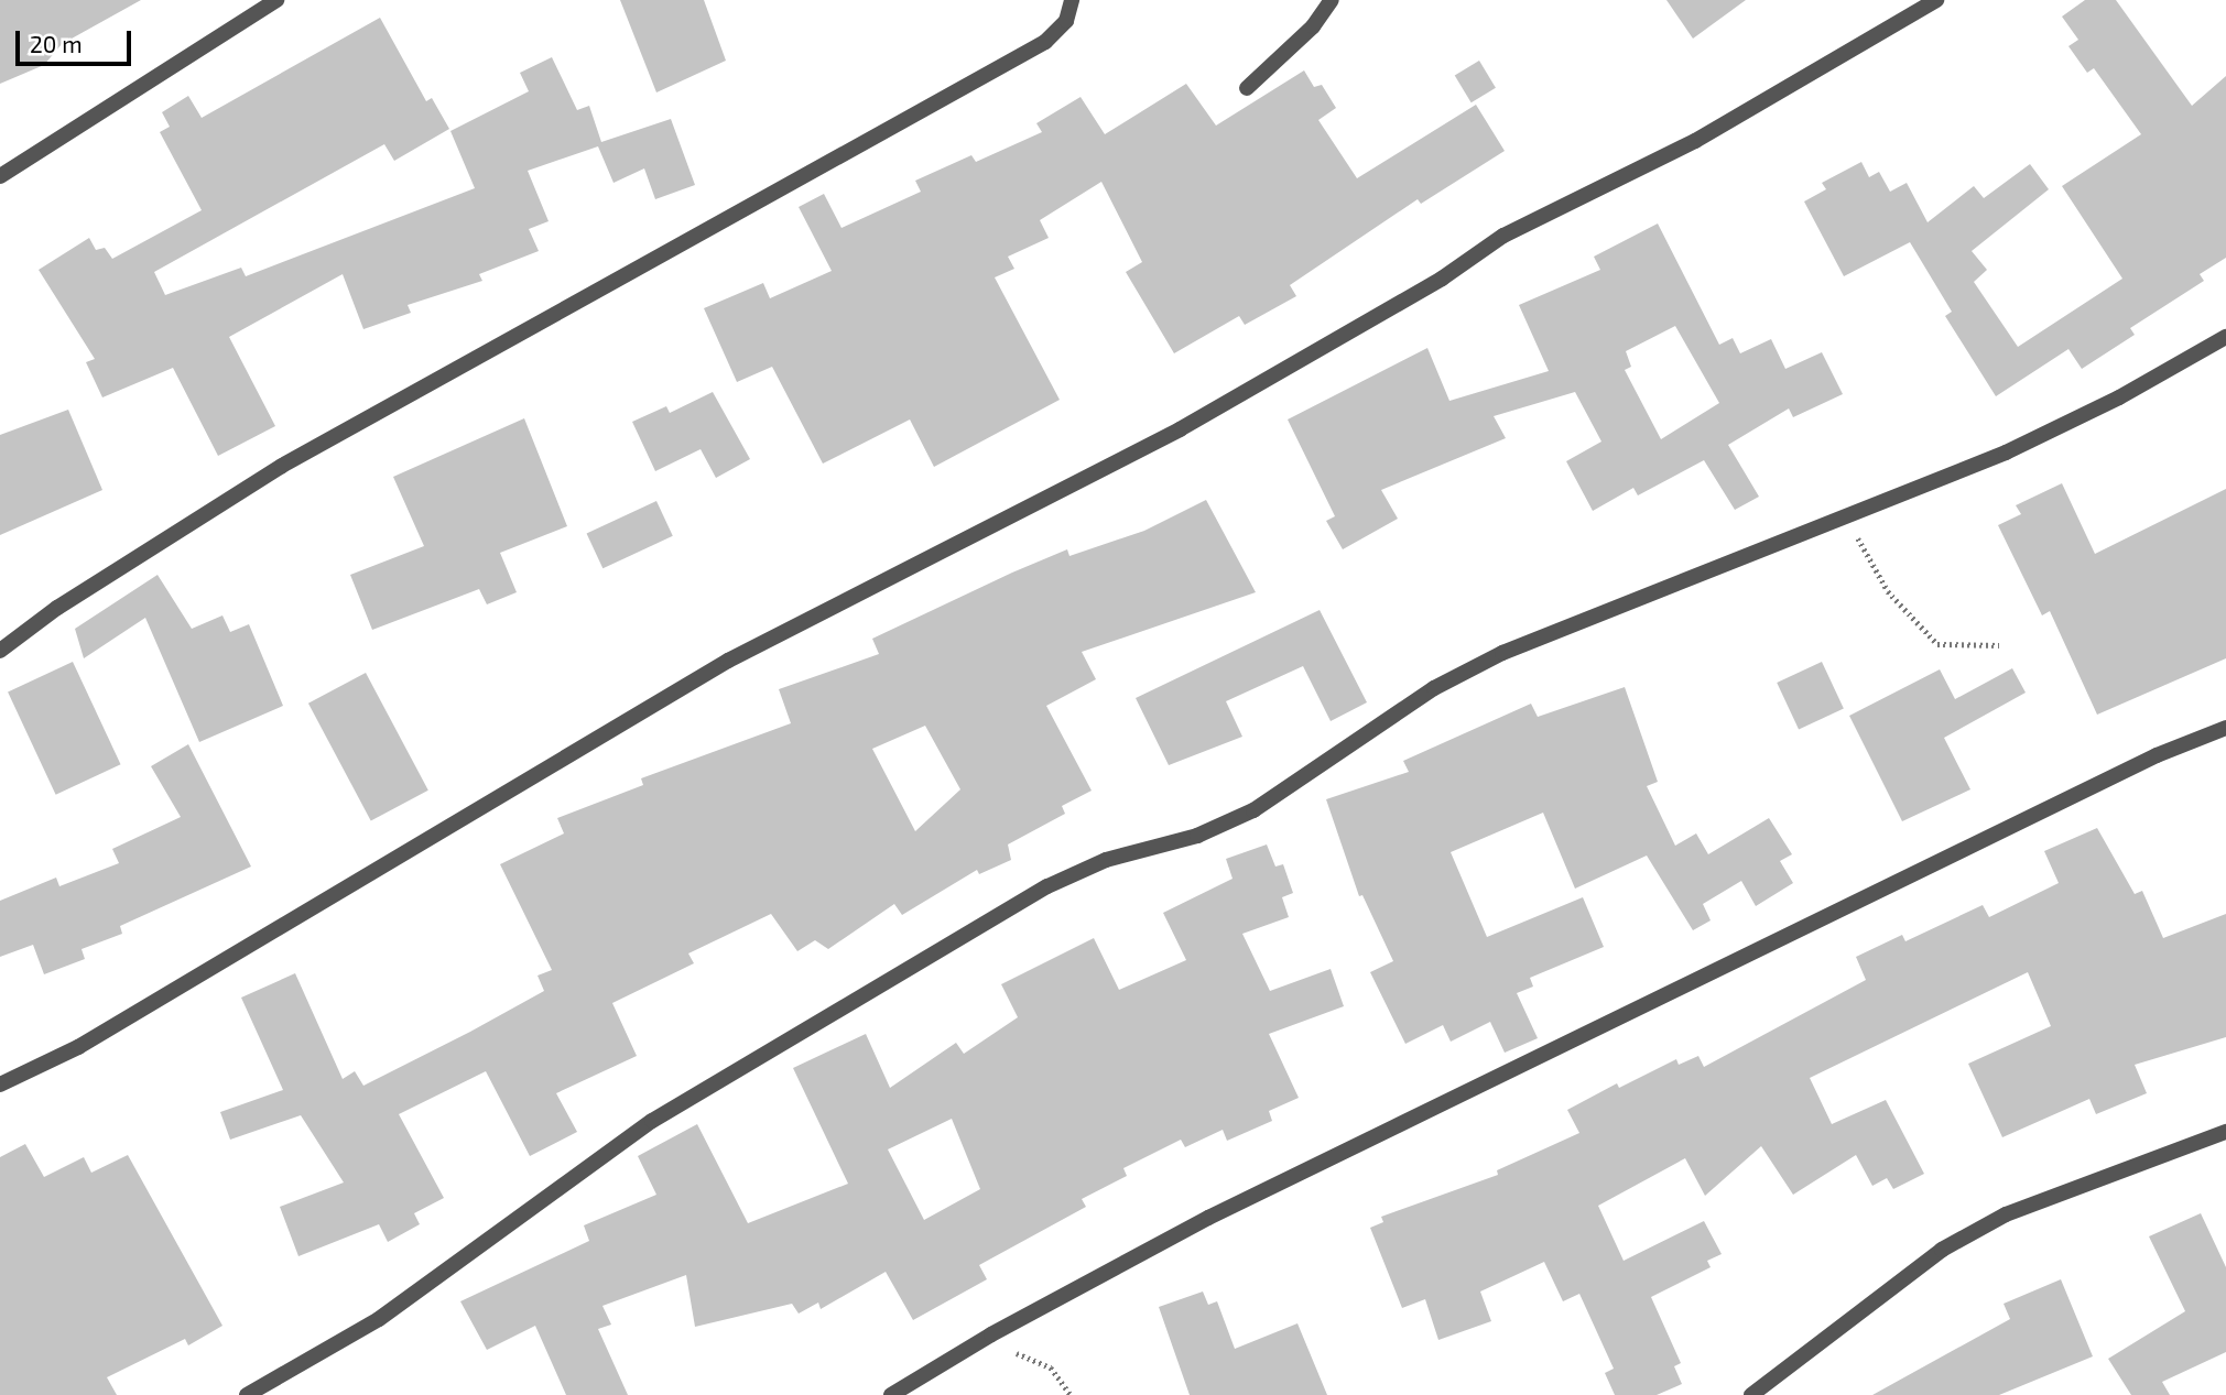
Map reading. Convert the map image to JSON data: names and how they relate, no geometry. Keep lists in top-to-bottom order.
{
  "scale_bar": "20 m"
}
